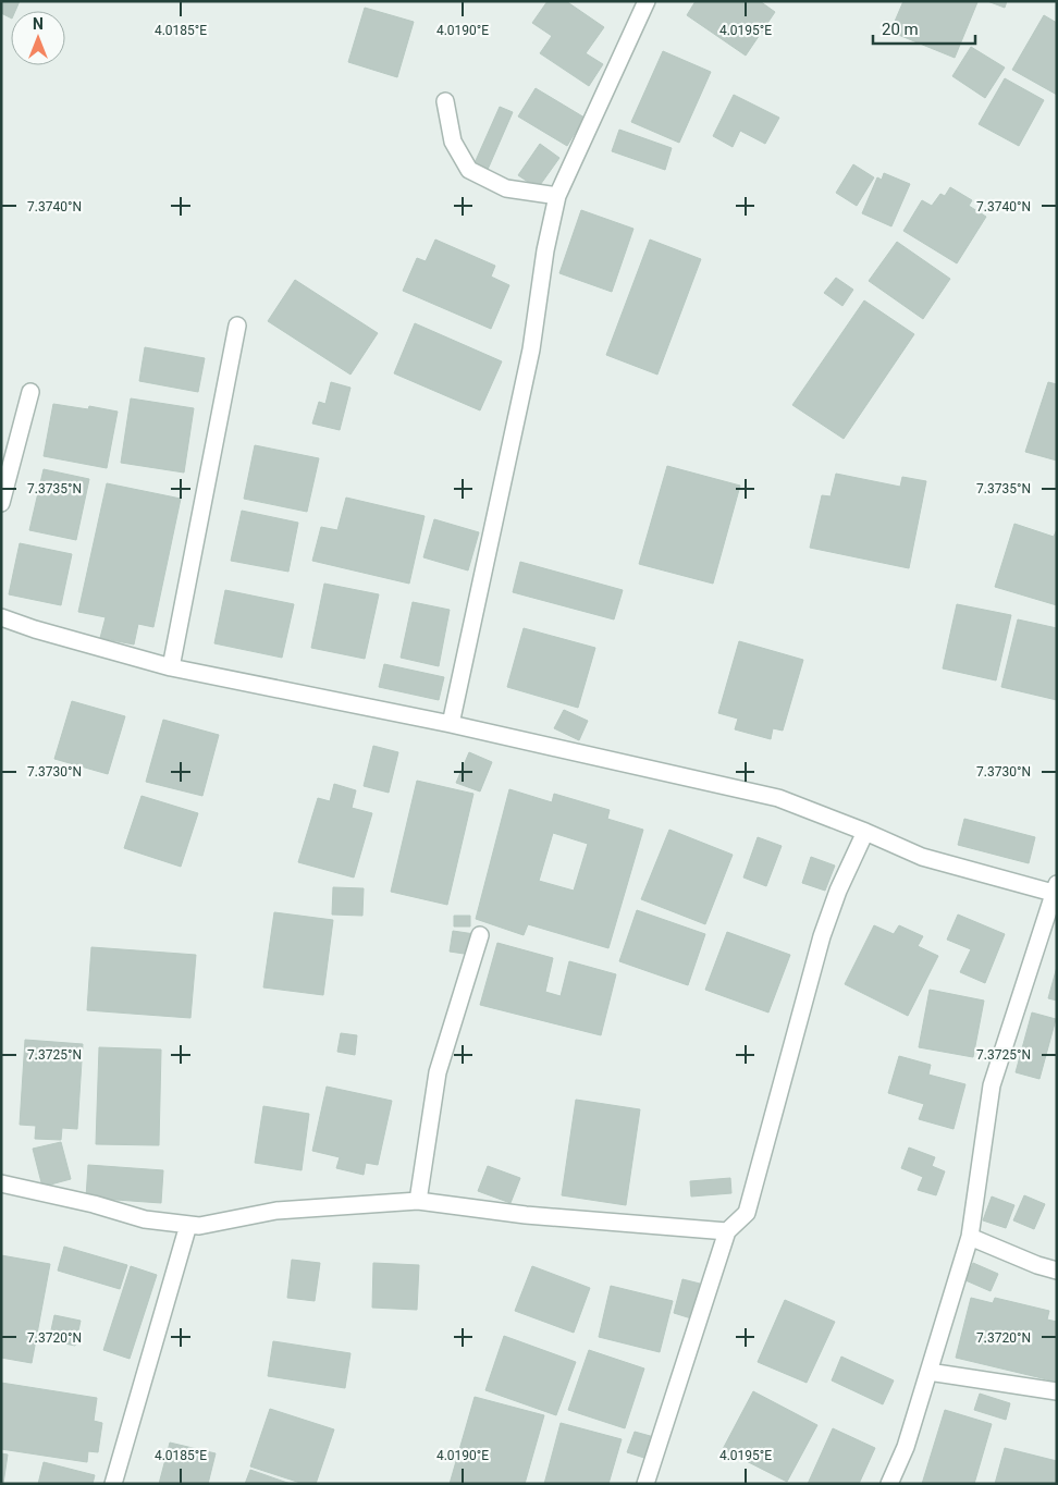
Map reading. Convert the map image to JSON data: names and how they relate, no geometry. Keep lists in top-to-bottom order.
{
  "scale_bar": "20 m",
  "north": "top",
  "coordinates": [
    "4.0185°E",
    "4.0190°E",
    "4.0195°E",
    "7.3740°N",
    "7.3735°N",
    "7.3730°N",
    "7.3725°N",
    "7.3720°N"
  ]
}
